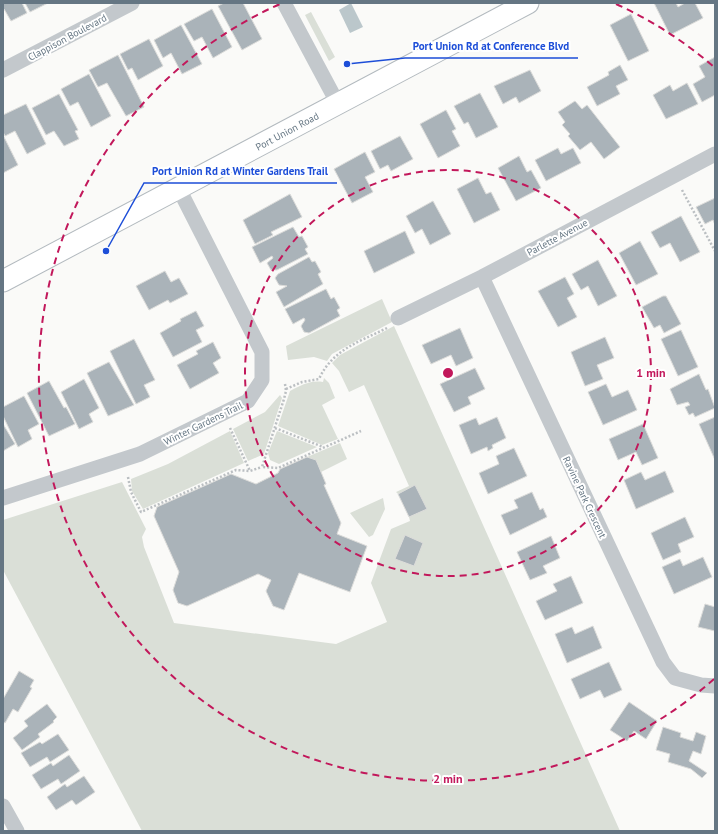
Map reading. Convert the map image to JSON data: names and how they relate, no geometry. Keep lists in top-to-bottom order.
{
  "streets": {
    "main road": ["Port Union Road"],
    "street": [
      "Clappison Boulevard",
      "Parlette Avenue",
      "Winter Gardens Trail",
      "Ravine Park Crescent"
    ]
  },
  "crossings": [
    ["Port Union Road", "Winter Gardens Trail"],
    ["Parlette Avenue", "Ravine Park Crescent"]
  ],
  "places": ["Port Union Rd at Conference Blvd", "Port Union Rd at Winter Gardens Trail"],
  "rings": ["1 min", "2 min"]
}
